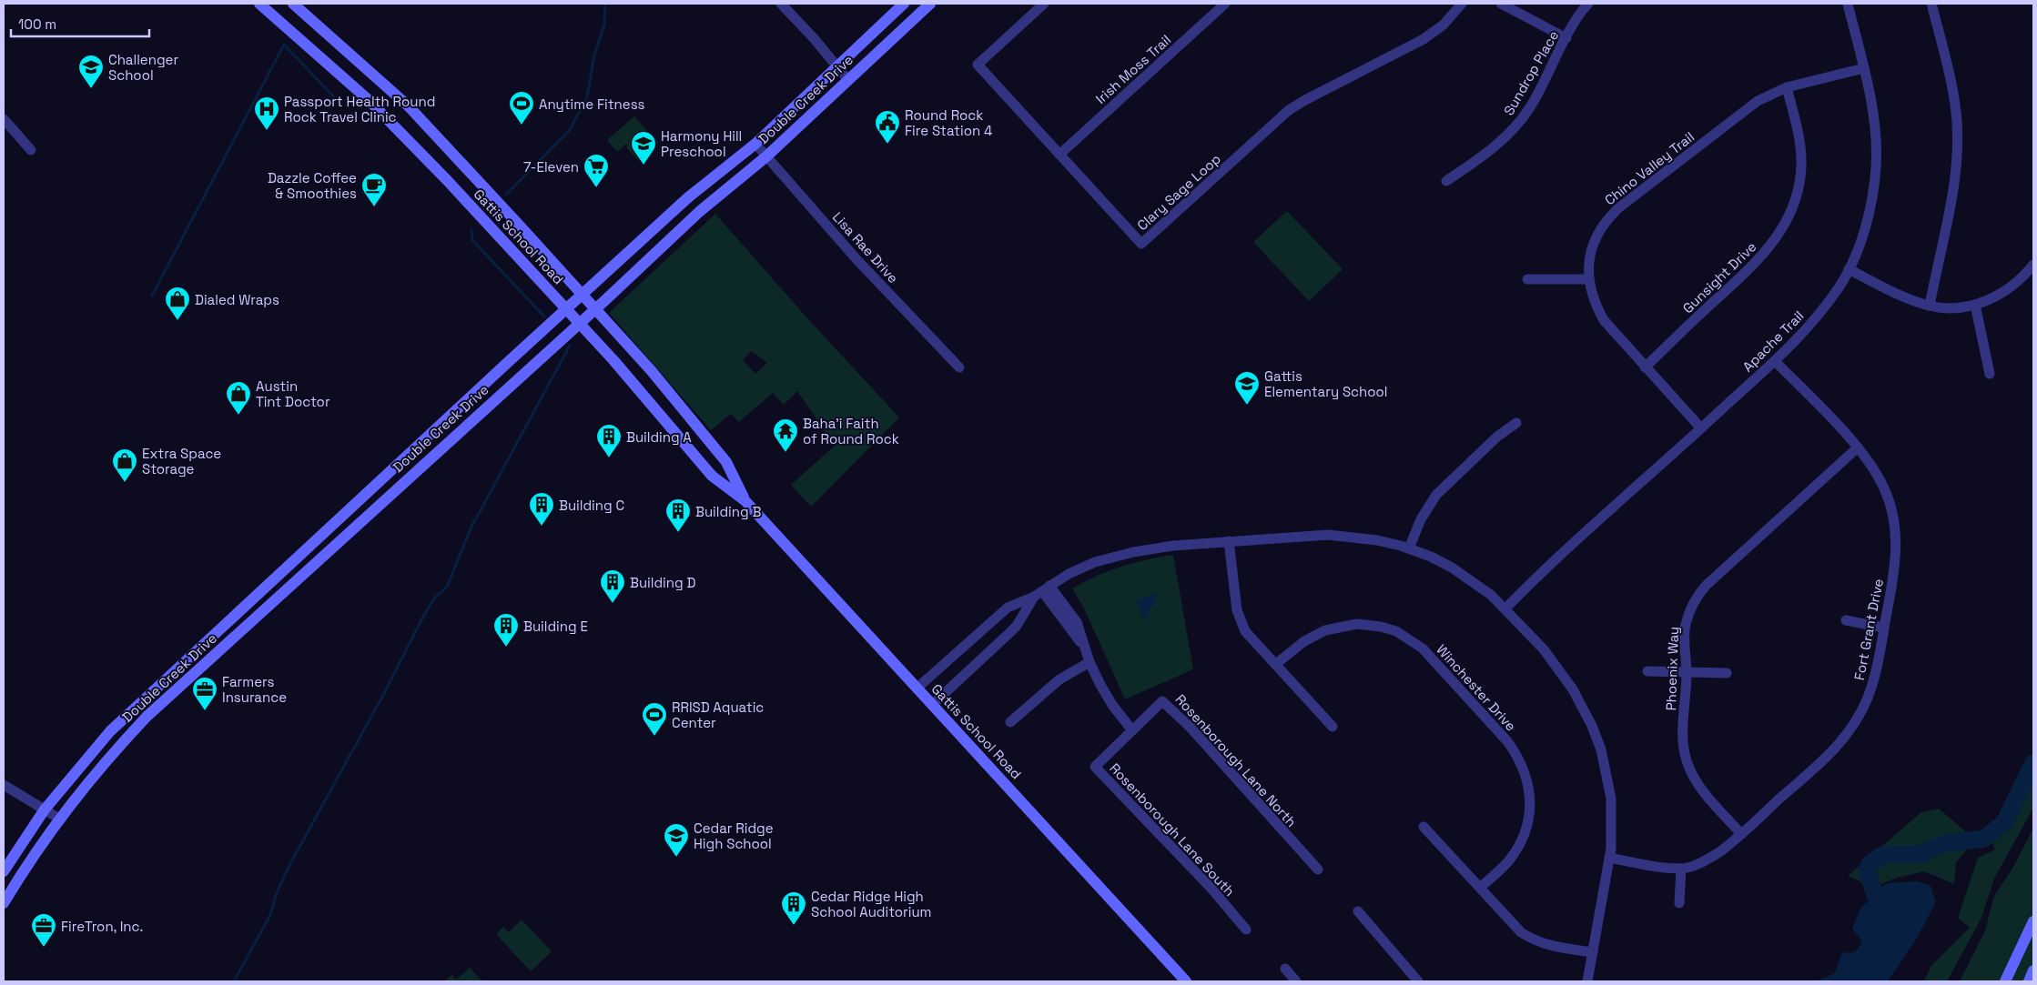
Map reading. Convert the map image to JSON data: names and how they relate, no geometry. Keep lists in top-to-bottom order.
{
  "streets": {
    "street": [
      "Irish Moss Trail",
      "Sundrop Place",
      "Double Creek Drive",
      "Chino Valley Trail",
      "Clary Sage Loop",
      "Gattis School Road",
      "Lisa Rae Drive",
      "Gunsight Drive",
      "Apache Trail",
      "Fort Grant Drive",
      "Phoenix Way",
      "Winchester Drive",
      "Rosenborough Lane North",
      "Rosenborough Lane South"
    ]
  },
  "crossings": [
    ["Irish Moss Trail", "Clary Sage Loop"],
    ["Double Creek Drive", "Gattis School Road"],
    ["Double Creek Drive", "Lisa Rae Drive"],
    ["Chino Valley Trail", "Gunsight Drive"],
    ["Chino Valley Trail", "Apache Trail"],
    ["Apache Trail", "Fort Grant Drive"],
    ["Fort Grant Drive", "Phoenix Way"],
    ["Rosenborough Lane North", "Rosenborough Lane South"]
  ],
  "places": {
    "school or university": [
      "Challenger School",
      "Harmony Hill Preschool",
      "Gattis Elementary School",
      "Cedar Ridge High School"
    ],
    "sports": ["Anytime Fitness", "RRISD Aquatic Center"],
    "hospital": ["Passport Health Round Rock Travel Clinic"],
    "public building": ["Round Rock Fire Station 4"],
    "supermarket": ["7-Eleven"],
    "cafe": ["Dazzle Coffee & Smoothies"],
    "shop": ["Dialed Wraps", "Austin Tint Doctor", "Extra Space Storage"],
    "temple": ["Baha'i Faith of Round Rock"],
    "building": [
      "Building A",
      "Building C",
      "Building B",
      "Building D",
      "Building E",
      "Cedar Ridge High School Auditorium"
    ],
    "office": ["Farmers Insurance", "FireTron, Inc."]
  },
  "scale_bar": "100 m"
}
